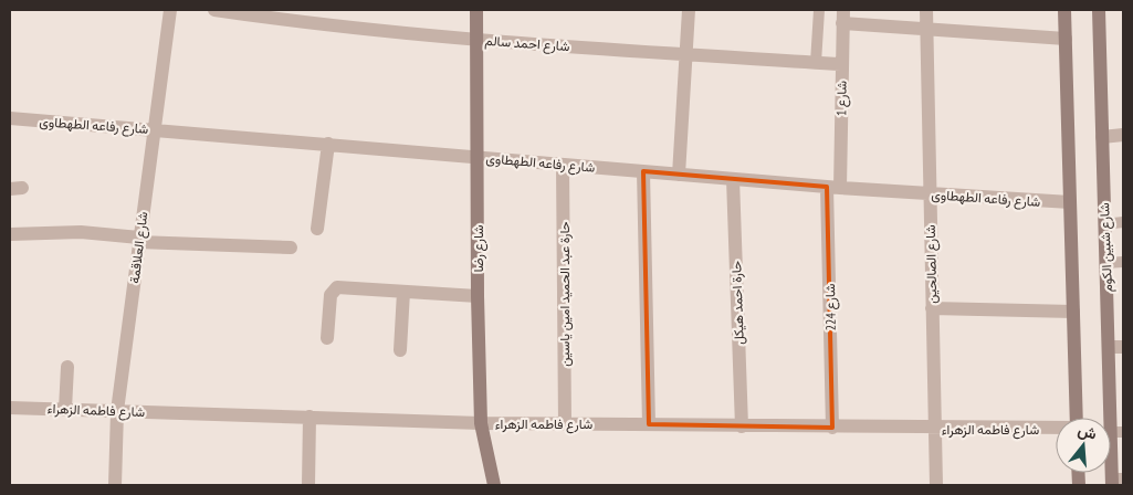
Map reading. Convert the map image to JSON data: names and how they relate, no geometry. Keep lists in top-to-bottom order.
{
  "streets": {
    "street": [
      "شارع احمد سالم",
      "شارع 1",
      "شارع رفاعه الطهطاوى",
      "شارع العلاقمة",
      "شارع شبين الكوم",
      "شارع رضا",
      "شارع الصالحين",
      "حارة عبد الحميد امين ياسين",
      "حارة احمد هيكل",
      "شارع 224",
      "شارع فاطمه الزهراء"
    ]
  },
  "crossings": [
    ["شارع احمد سالم", "شارع 1"],
    ["شارع احمد سالم", "شارع رضا"],
    ["شارع 1", "شارع رفاعه الطهطاوى"],
    ["شارع 1", "شارع 224"],
    ["شارع رفاعه الطهطاوى", "شارع العلاقمة"],
    ["شارع رفاعه الطهطاوى", "شارع رضا"],
    ["شارع رفاعه الطهطاوى", "شارع الصالحين"],
    ["شارع رفاعه الطهطاوى", "حارة عبد الحميد امين ياسين"],
    ["شارع رفاعه الطهطاوى", "حارة احمد هيكل"],
    ["شارع رفاعه الطهطاوى", "شارع 224"],
    ["شارع العلاقمة", "شارع فاطمه الزهراء"],
    ["شارع رضا", "شارع فاطمه الزهراء"],
    ["شارع الصالحين", "شارع فاطمه الزهراء"],
    ["حارة عبد الحميد امين ياسين", "شارع فاطمه الزهراء"],
    ["حارة احمد هيكل", "شارع فاطمه الزهراء"],
    ["شارع 224", "شارع فاطمه الزهراء"]
  ],
  "north": "top"
}
